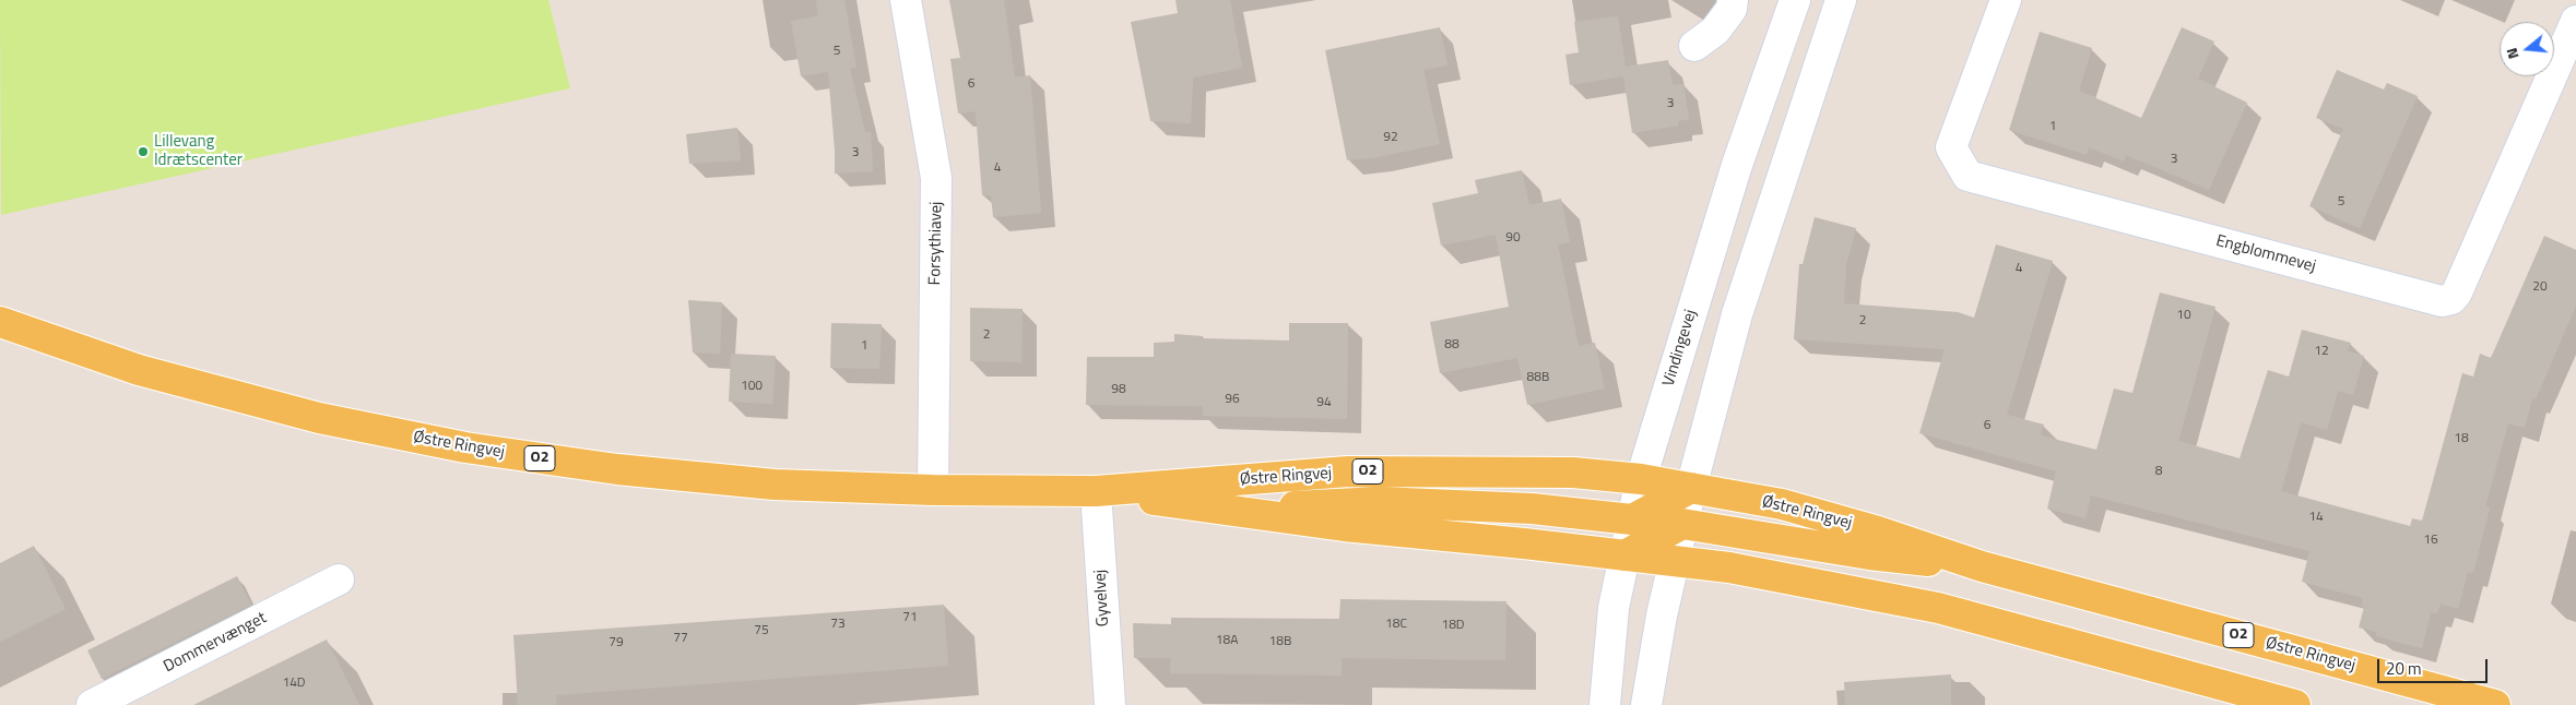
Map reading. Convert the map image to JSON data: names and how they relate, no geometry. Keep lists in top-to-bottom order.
{
  "streets": {
    "main road": ["Østre Ringvej", "O2"],
    "street": [
      "Forsythiavej",
      "Engblommevej",
      "Vindingevej",
      "Gyvelvej",
      "Dommervænget"
    ]
  },
  "crossings": [
    ["Forsythiavej", "Østre Ringvej"],
    ["Vindingevej", "Østre Ringvej"],
    ["Østre Ringvej", "Gyvelvej"]
  ],
  "places": ["Lillevang Idrætscenter"],
  "house_numbers": [
    "5",
    "6",
    "3",
    "1",
    "92",
    "3",
    "3",
    "4",
    "5",
    "90",
    "4",
    "20",
    "10",
    "2",
    "2",
    "88",
    "1",
    "12",
    "88B",
    "100",
    "98",
    "96",
    "94",
    "6",
    "18",
    "8",
    "14",
    "16",
    "71",
    "73",
    "18C",
    "18D",
    "75",
    "77",
    "18A",
    "18B",
    "79",
    "14D"
  ],
  "scale_bar": "20 m",
  "north": "left"
}
